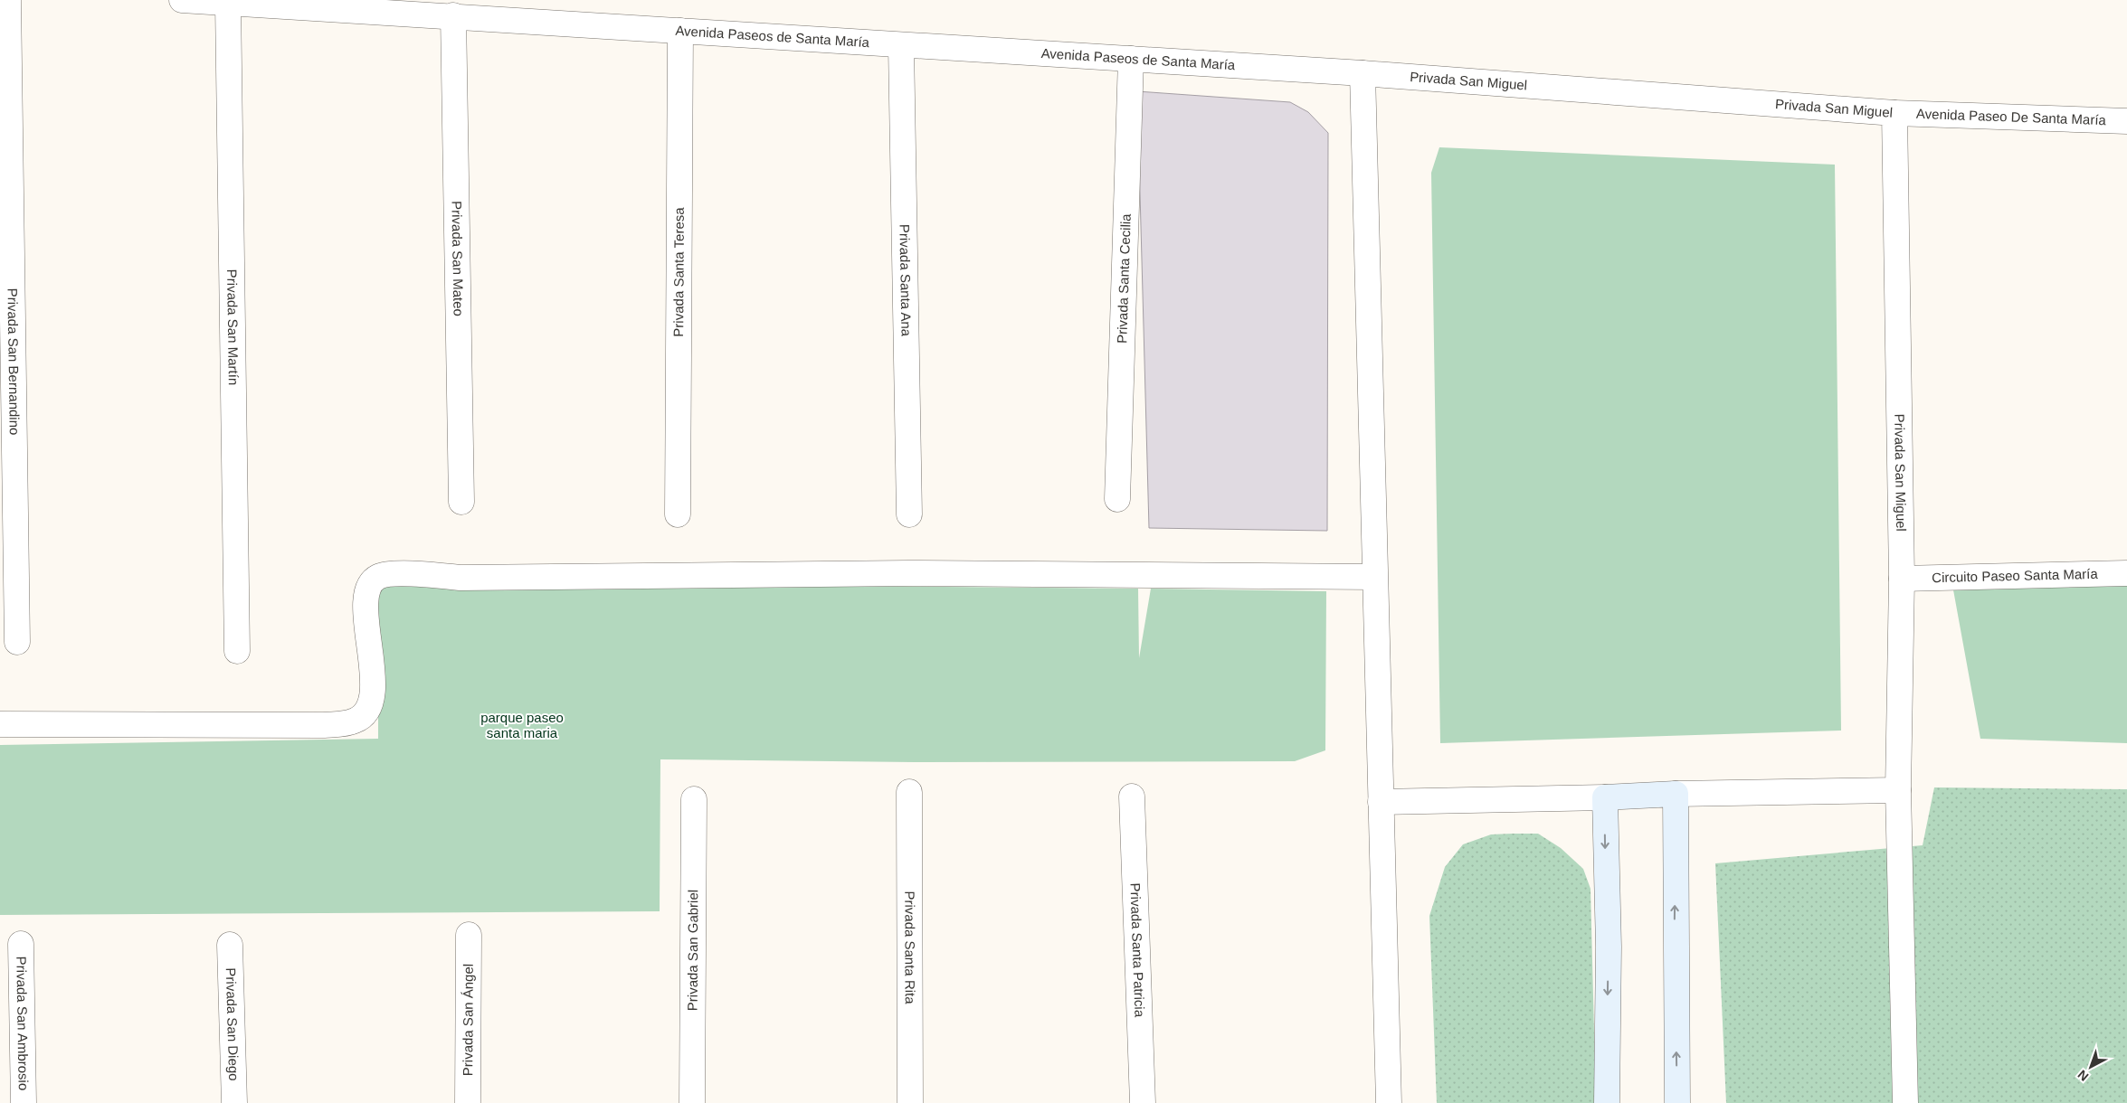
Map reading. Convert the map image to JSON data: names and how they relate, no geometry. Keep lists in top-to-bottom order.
{
  "streets": {
    "street": [
      "Avenida Paseos de Santa María",
      "Privada San Miguel",
      "Avenida Paseo De Santa María",
      "Privada San Mateo",
      "Privada Santa Teresa",
      "Privada Santa Cecilia",
      "Privada Santa Ana",
      "Privada San Martín",
      "Privada San Bernandino",
      "Circuito Paseo Santa María",
      "Privada Santa Rita",
      "Privada Santa Patricia",
      "Privada San Gabriel",
      "Privada San Ángel",
      "Privada San Ambrosio",
      "Privada San Diego"
    ]
  },
  "crossings": [
    ["Avenida Paseos de Santa María", "Privada San Miguel"],
    ["Avenida Paseos de Santa María", "Privada San Mateo"],
    ["Avenida Paseos de Santa María", "Privada Santa Teresa"],
    ["Avenida Paseos de Santa María", "Privada Santa Cecilia"],
    ["Avenida Paseos de Santa María", "Privada Santa Ana"],
    ["Avenida Paseos de Santa María", "Privada San Martín"],
    ["Privada San Miguel", "Avenida Paseo De Santa María"],
    ["Privada San Miguel", "Circuito Paseo Santa María"]
  ],
  "parks": ["parque paseo santa maria"],
  "north": "bottom left"
}
